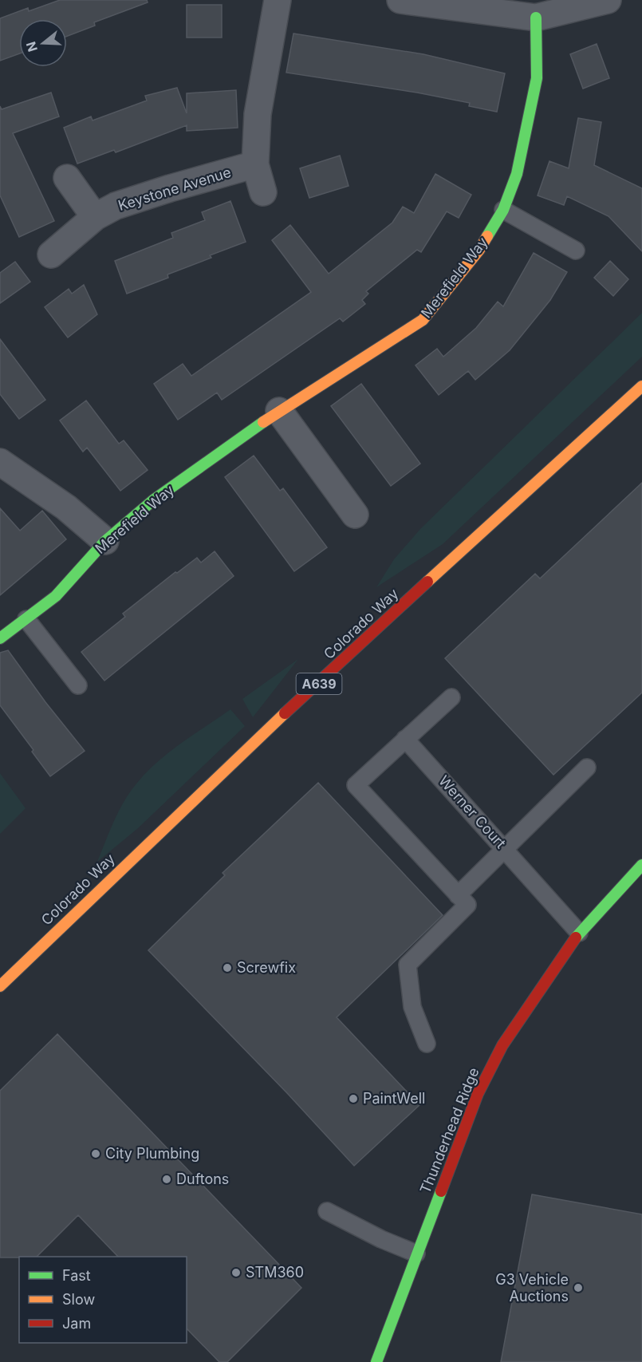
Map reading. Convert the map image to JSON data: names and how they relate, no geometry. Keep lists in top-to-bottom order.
{
  "streets": {
    "street": [
      "Keystone Avenue",
      "Merefield Way",
      "Colorado Way",
      "A639",
      "Thunderhead Ridge"
    ],
    "lane": ["Werner Court"]
  },
  "crossings": [
    ["Werner Court", "Thunderhead Ridge"]
  ],
  "places": [
    "Screwfix",
    "PaintWell",
    "City Plumbing",
    "Duftons",
    "STM360",
    "G3 Vehicle Auctions"
  ],
  "legend": ["Fast", "Slow", "Jam"],
  "north": "left"
}
